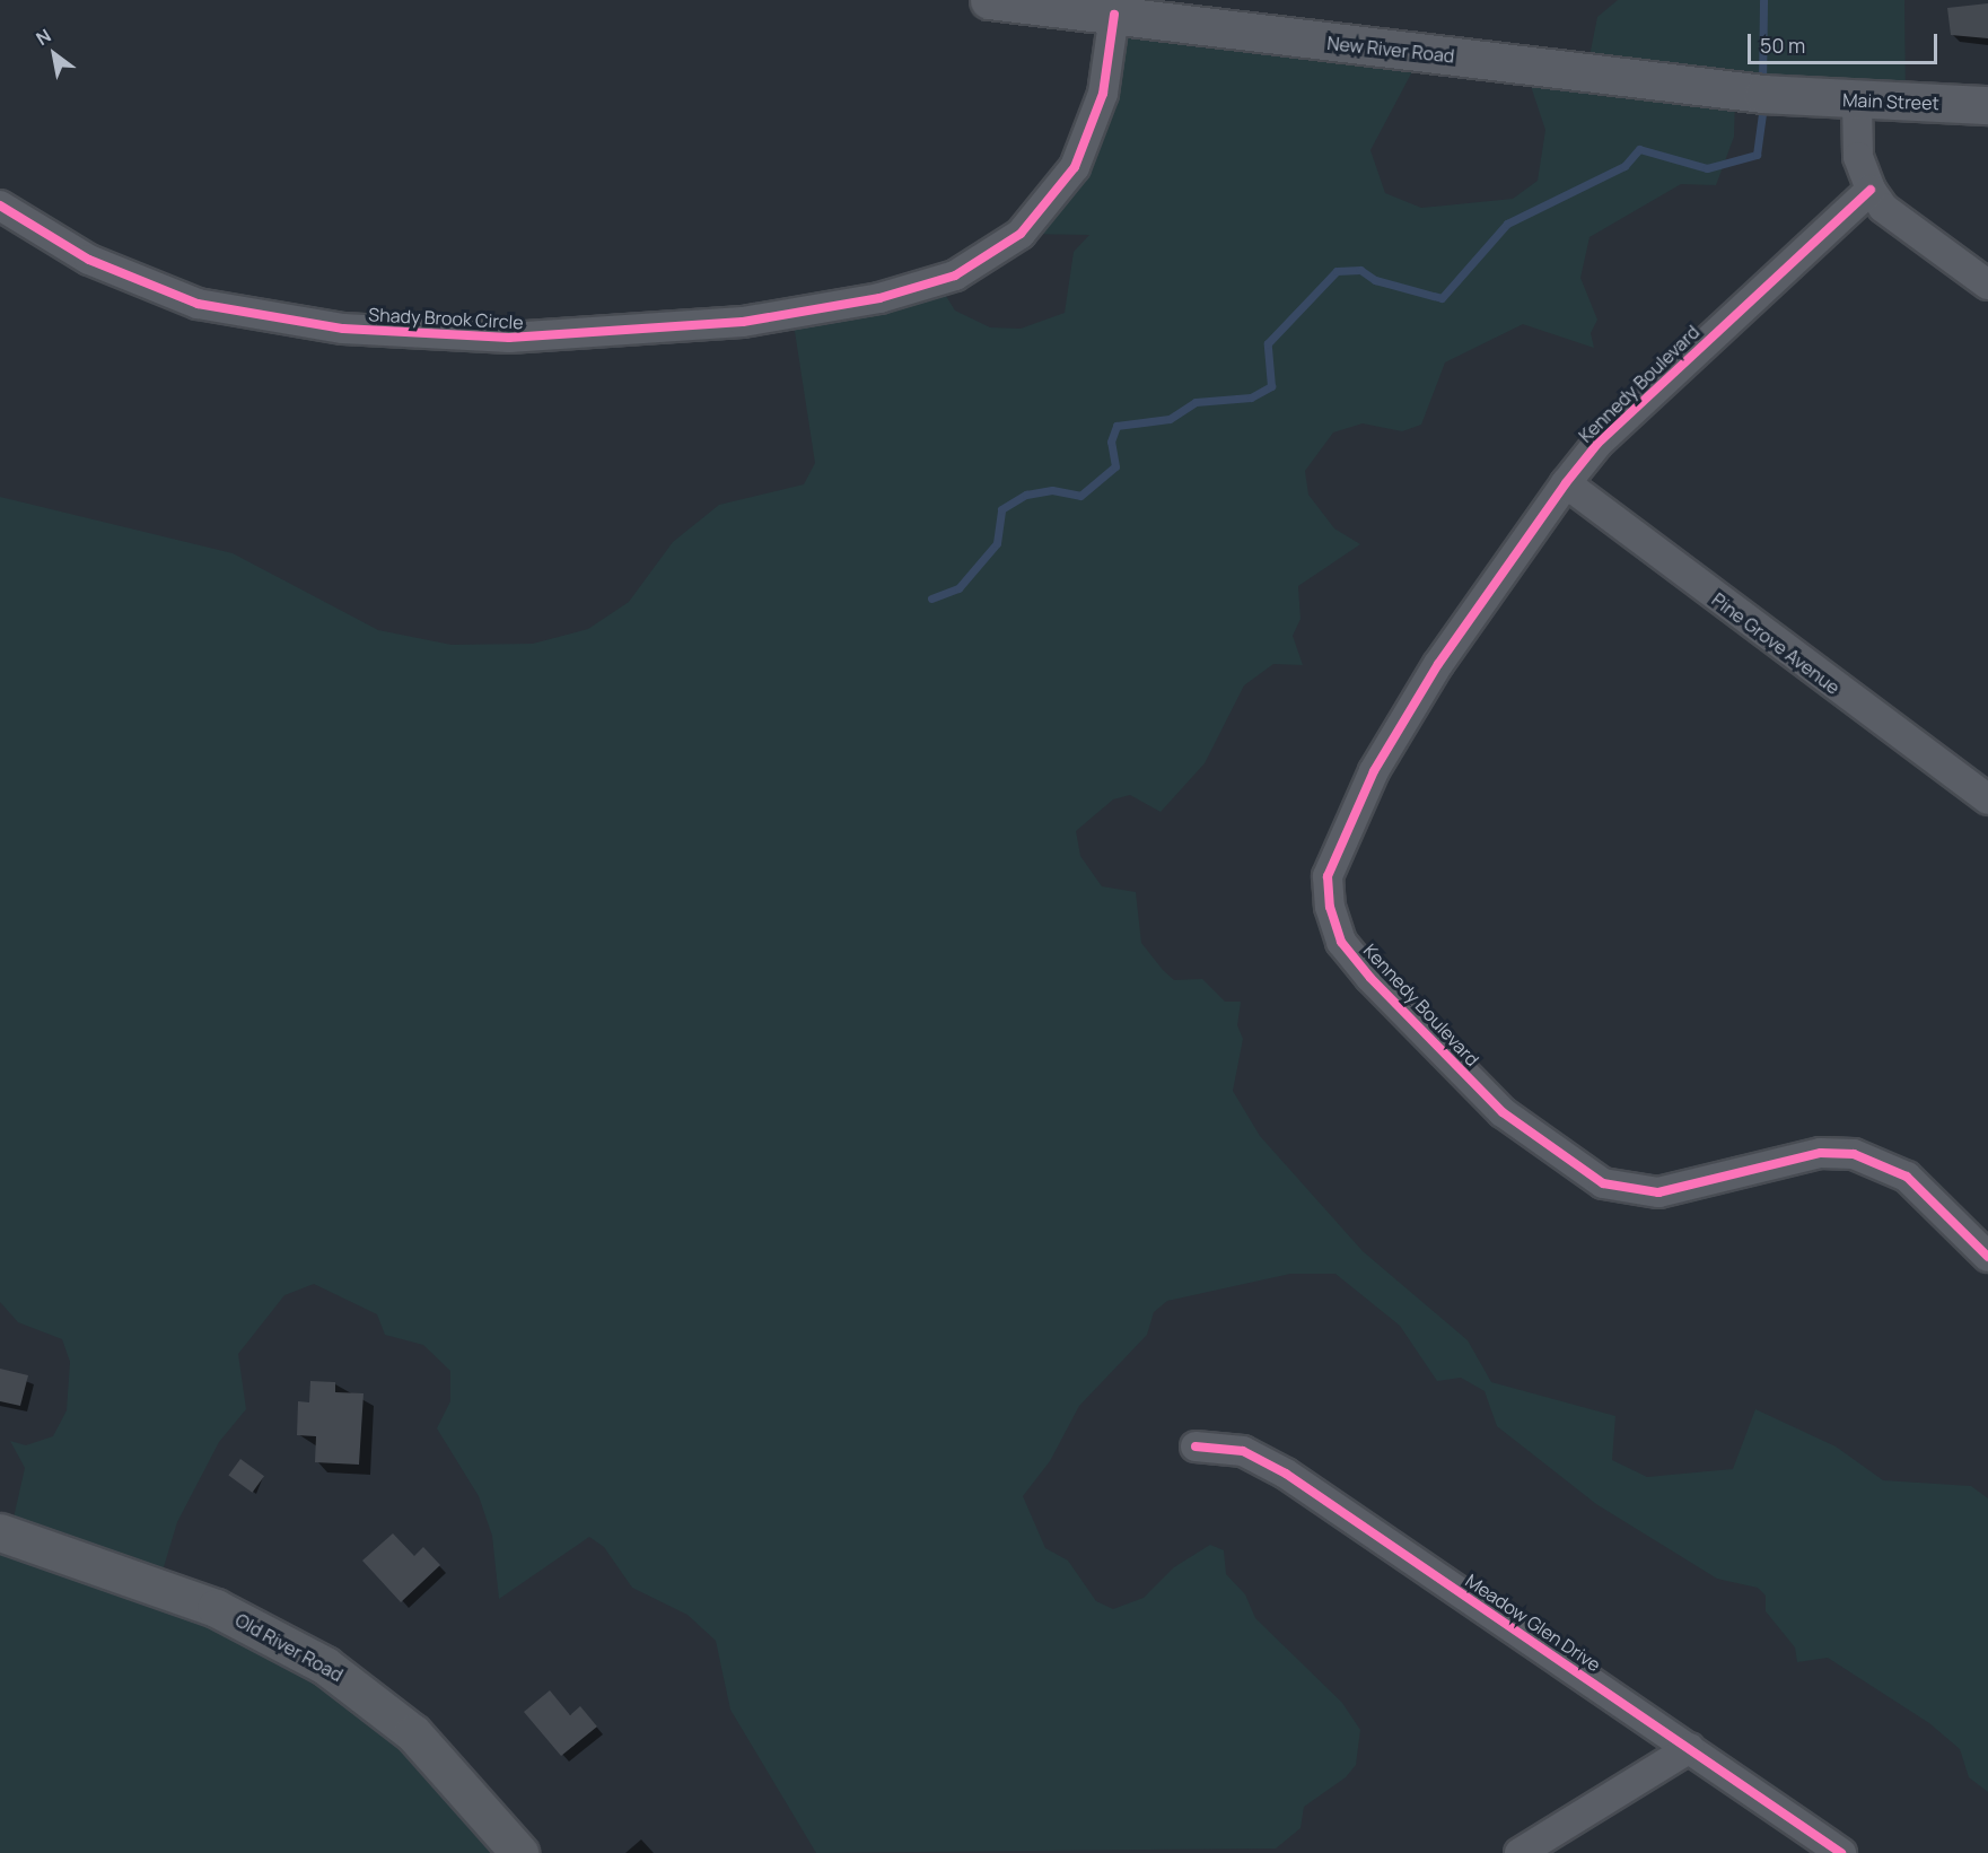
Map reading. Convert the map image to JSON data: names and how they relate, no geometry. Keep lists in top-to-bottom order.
{
  "streets": {
    "main road": ["Old River Road"],
    "street": [
      "New River Road",
      "Main Street",
      "Shady Brook Circle",
      "Kennedy Boulevard",
      "Pine Grove Avenue",
      "Meadow Glen Drive"
    ]
  },
  "crossings": [
    ["New River Road", "Main Street"],
    ["New River Road", "Shady Brook Circle"],
    ["Kennedy Boulevard", "Pine Grove Avenue"]
  ],
  "scale_bar": "50 m",
  "north": "top left"
}
